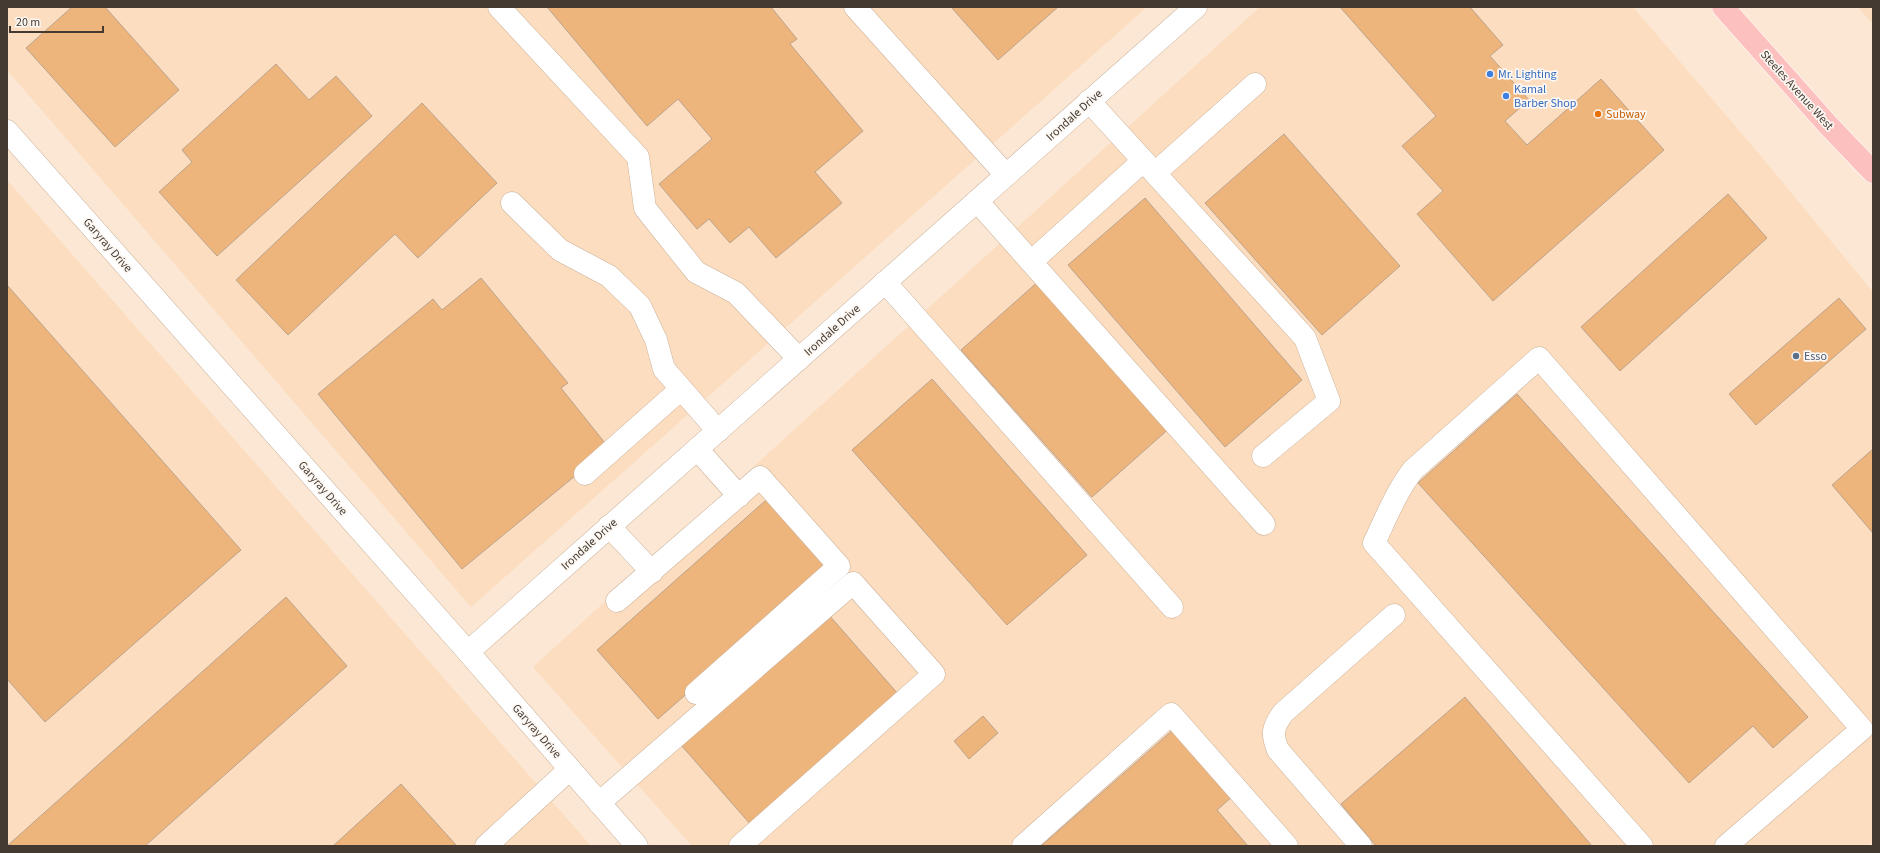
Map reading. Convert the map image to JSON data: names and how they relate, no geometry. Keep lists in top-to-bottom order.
{
  "streets": {
    "main road": ["Steeles Avenue West"],
    "street": ["Irondale Drive", "Garyray Drive"]
  },
  "crossings": [
    ["Irondale Drive", "Garyray Drive"]
  ],
  "places": [
    "Mr. Lighting",
    "Kamal Barber Shop",
    "Subway",
    "Esso"
  ],
  "scale_bar": "20 m"
}
